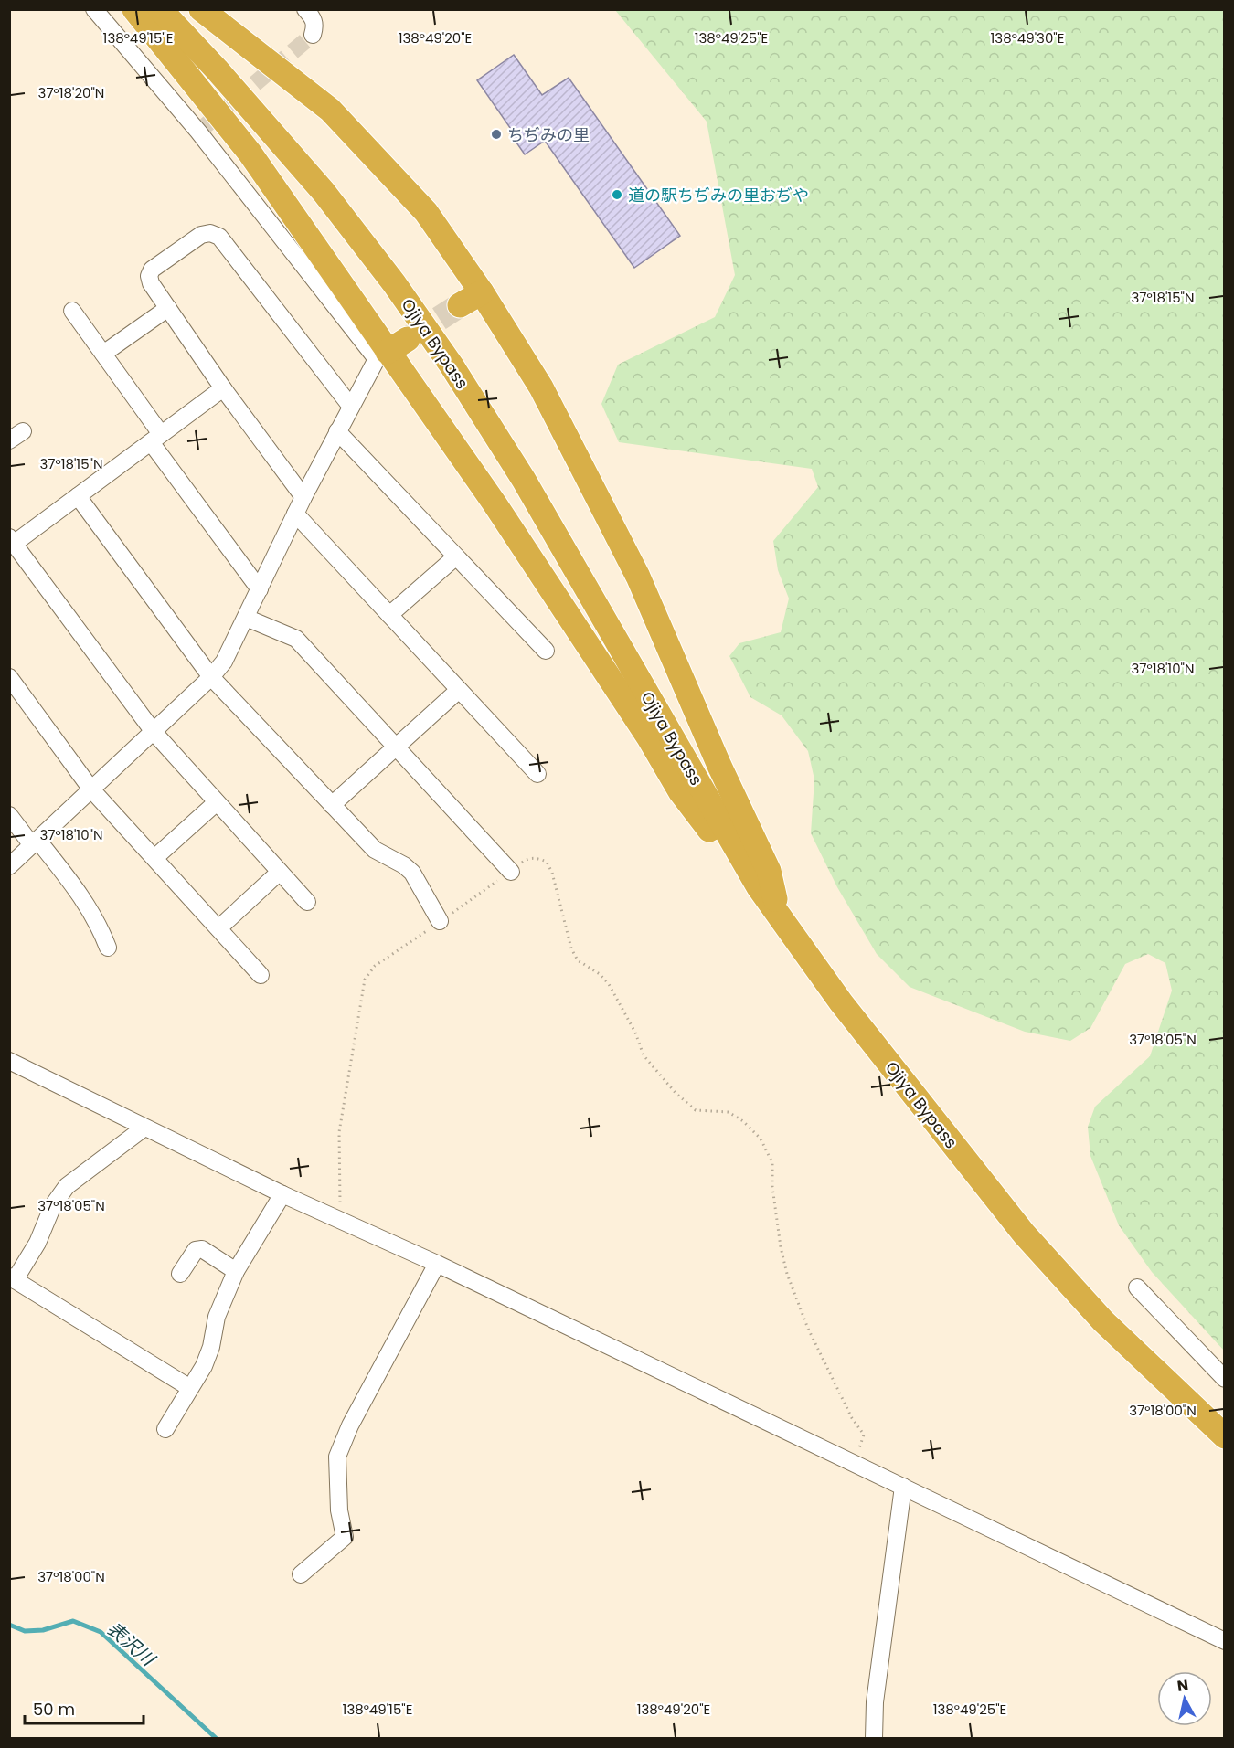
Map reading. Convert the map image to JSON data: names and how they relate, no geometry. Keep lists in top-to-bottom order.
{
  "streets": {
    "highway": ["Ojiya Bypass"]
  },
  "water": ["表沢川"],
  "places": ["ちぢみの里", "道の駅ちぢみの里おぢや"],
  "scale_bar": "50 m",
  "north": "top",
  "coordinates": [
    "138°49'15\"E",
    "138°49'20\"E",
    "138°49'25\"E",
    "138°49'30\"E",
    "37°18'20\"N",
    "37°18'15\"N",
    "37°18'10\"N",
    "37°18'05\"N",
    "37°18'00\"N"
  ]
}
